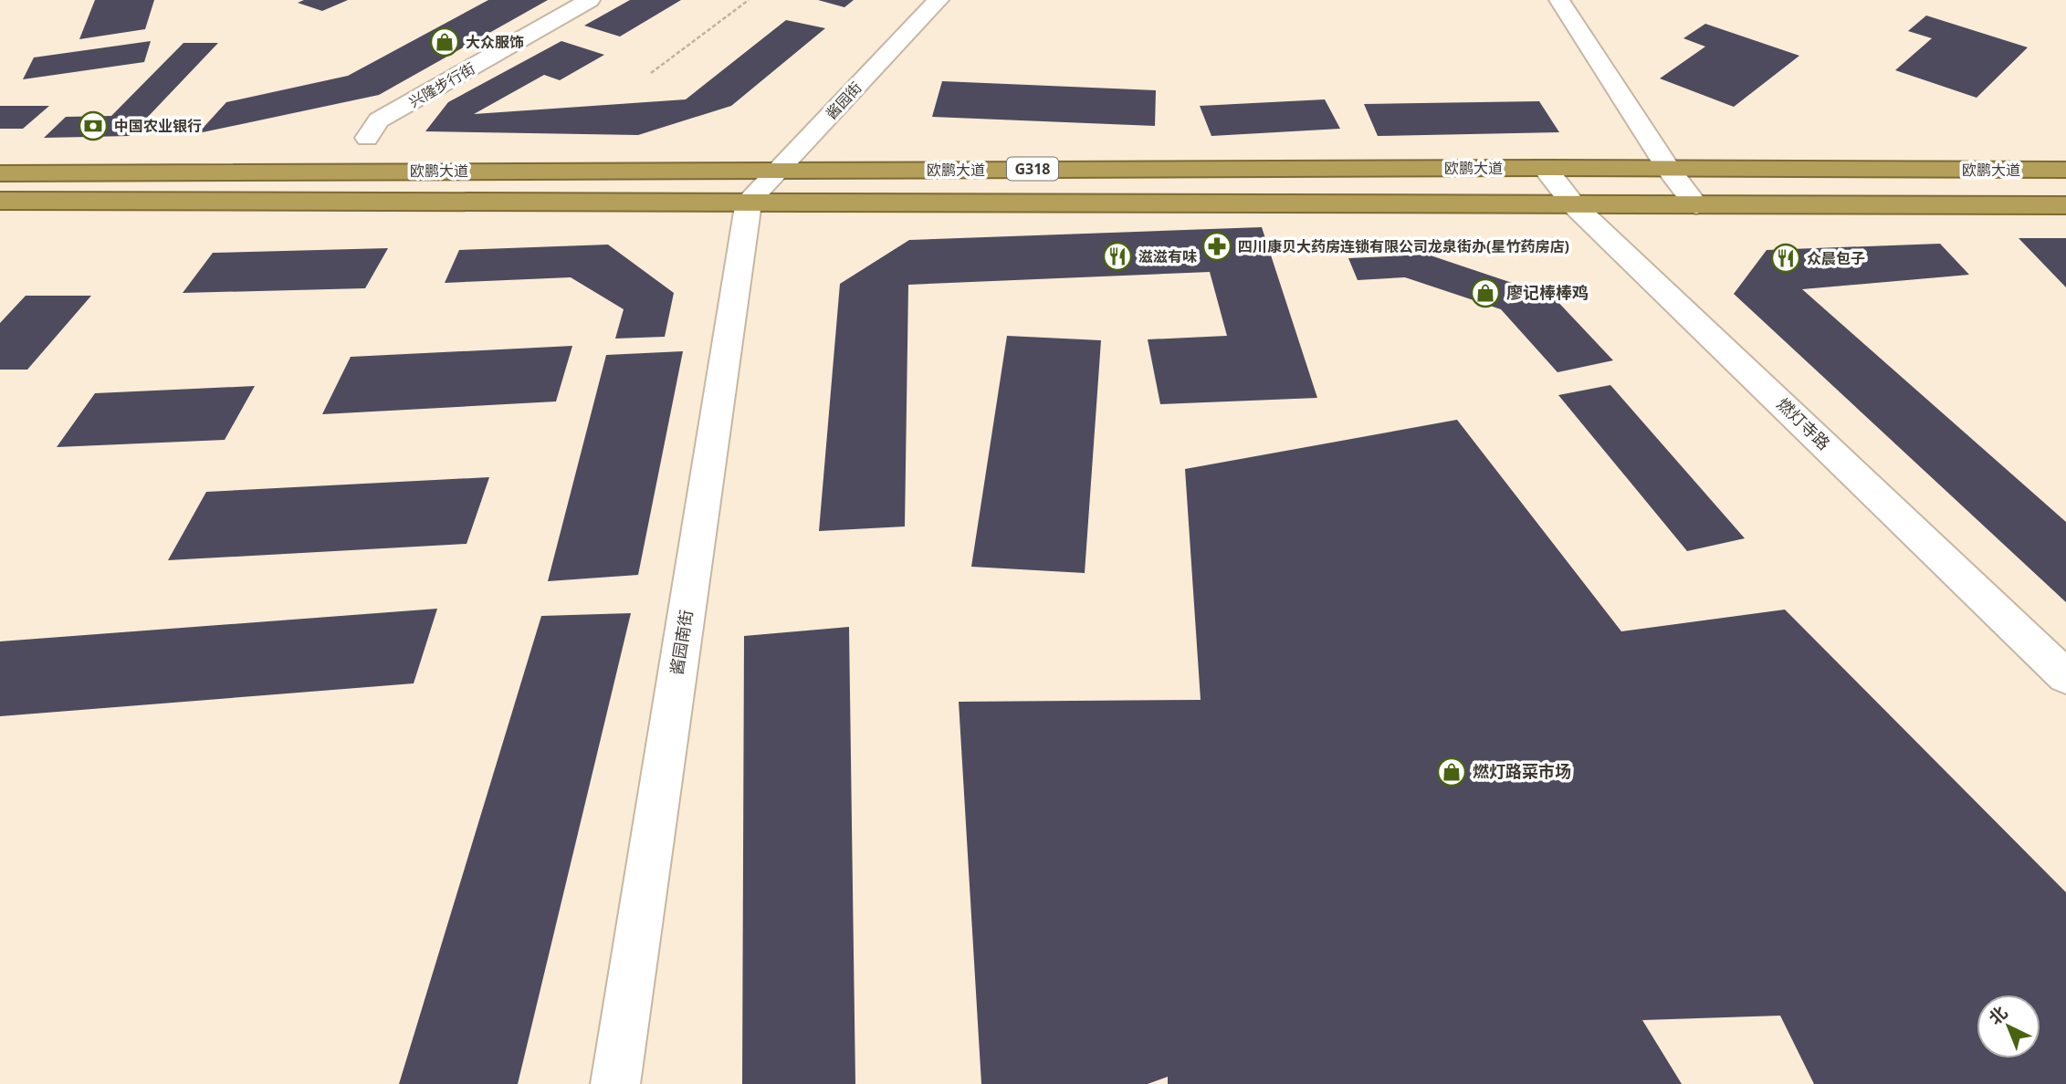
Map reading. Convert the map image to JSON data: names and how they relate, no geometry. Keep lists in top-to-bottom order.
{
  "streets": {
    "highway": ["欧鹏大道", "G318"],
    "street": [
      "兴隆步行街",
      "酱园街",
      "燃灯寺路",
      "酱园南街"
    ]
  },
  "crossings": [
    ["酱园街", "欧鹏大道"],
    ["酱园街", "酱园南街"],
    ["欧鹏大道", "燃灯寺路"],
    ["欧鹏大道", "酱园南街"]
  ],
  "places": {
    "shop": ["大众服饰", "廖记棒棒鸡", "燃灯路菜市场"],
    "bank": ["中国农业银行"],
    "pharmacy": ["四川康贝大药房连锁有限公司龙泉街办(星竹药房店)"],
    "restaurant": ["滋滋有味", "众晨包子"]
  },
  "north": "top left"
}
